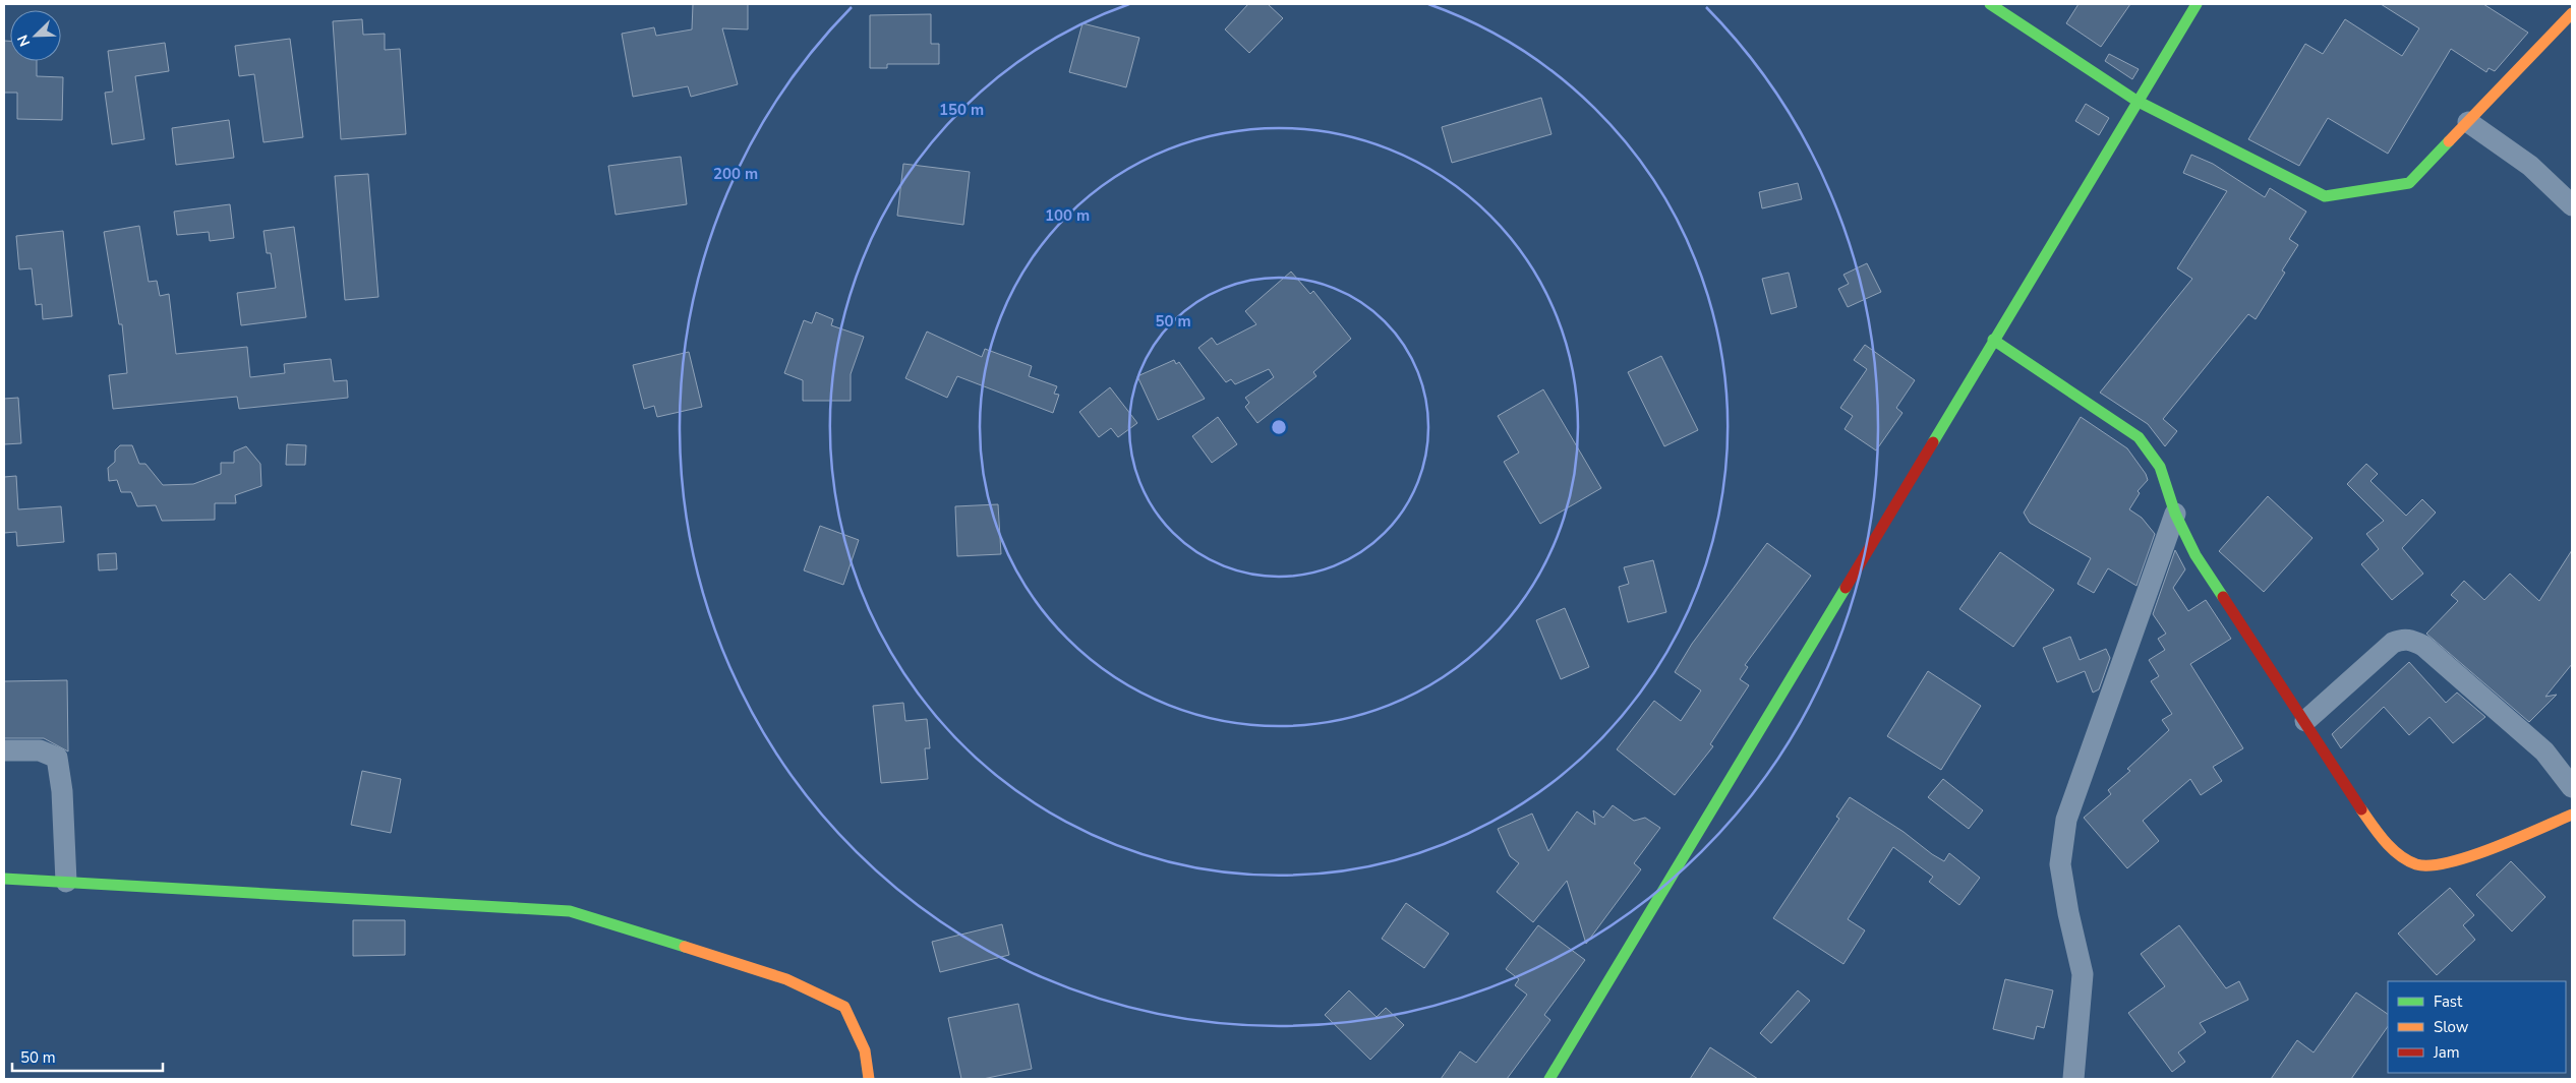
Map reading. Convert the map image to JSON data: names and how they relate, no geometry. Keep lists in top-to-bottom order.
{
  "legend": ["Fast", "Slow", "Jam"],
  "scale_bar": "50 m",
  "north": "bottom left",
  "rings": [
    "150 m",
    "200 m",
    "100 m",
    "50 m"
  ]
}
